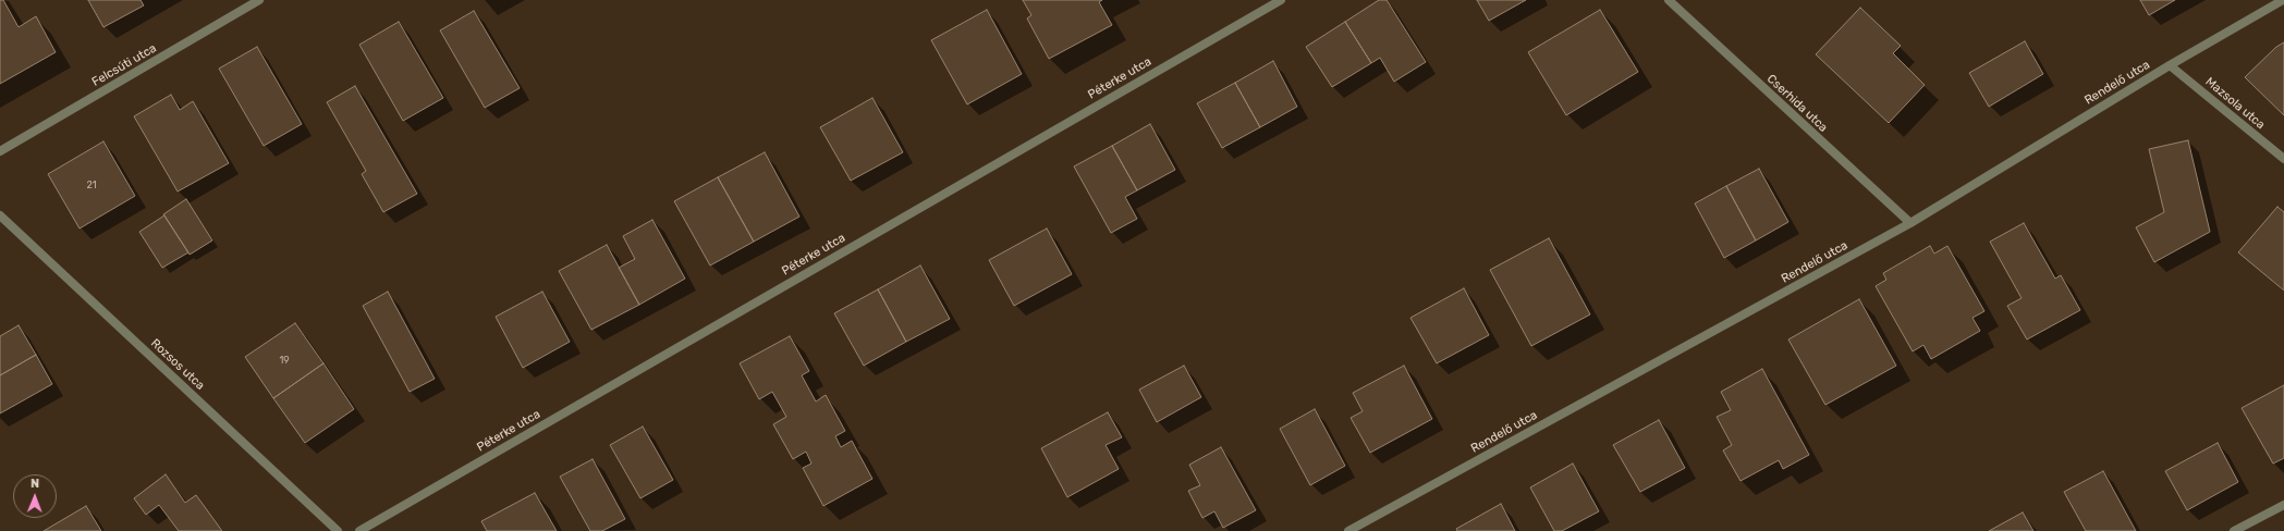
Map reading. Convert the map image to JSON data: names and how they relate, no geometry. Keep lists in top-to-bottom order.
{
  "streets": {
    "street": [
      "Felcsúti utca",
      "Péterke utca",
      "Rendelő utca",
      "Cserhida utca",
      "Mazsola utca",
      "Rozsos utca"
    ]
  },
  "crossings": [
    ["Rendelő utca", "Cserhida utca"],
    ["Rendelő utca", "Mazsola utca"]
  ],
  "house_numbers": ["21", "19"],
  "north": "top"
}
